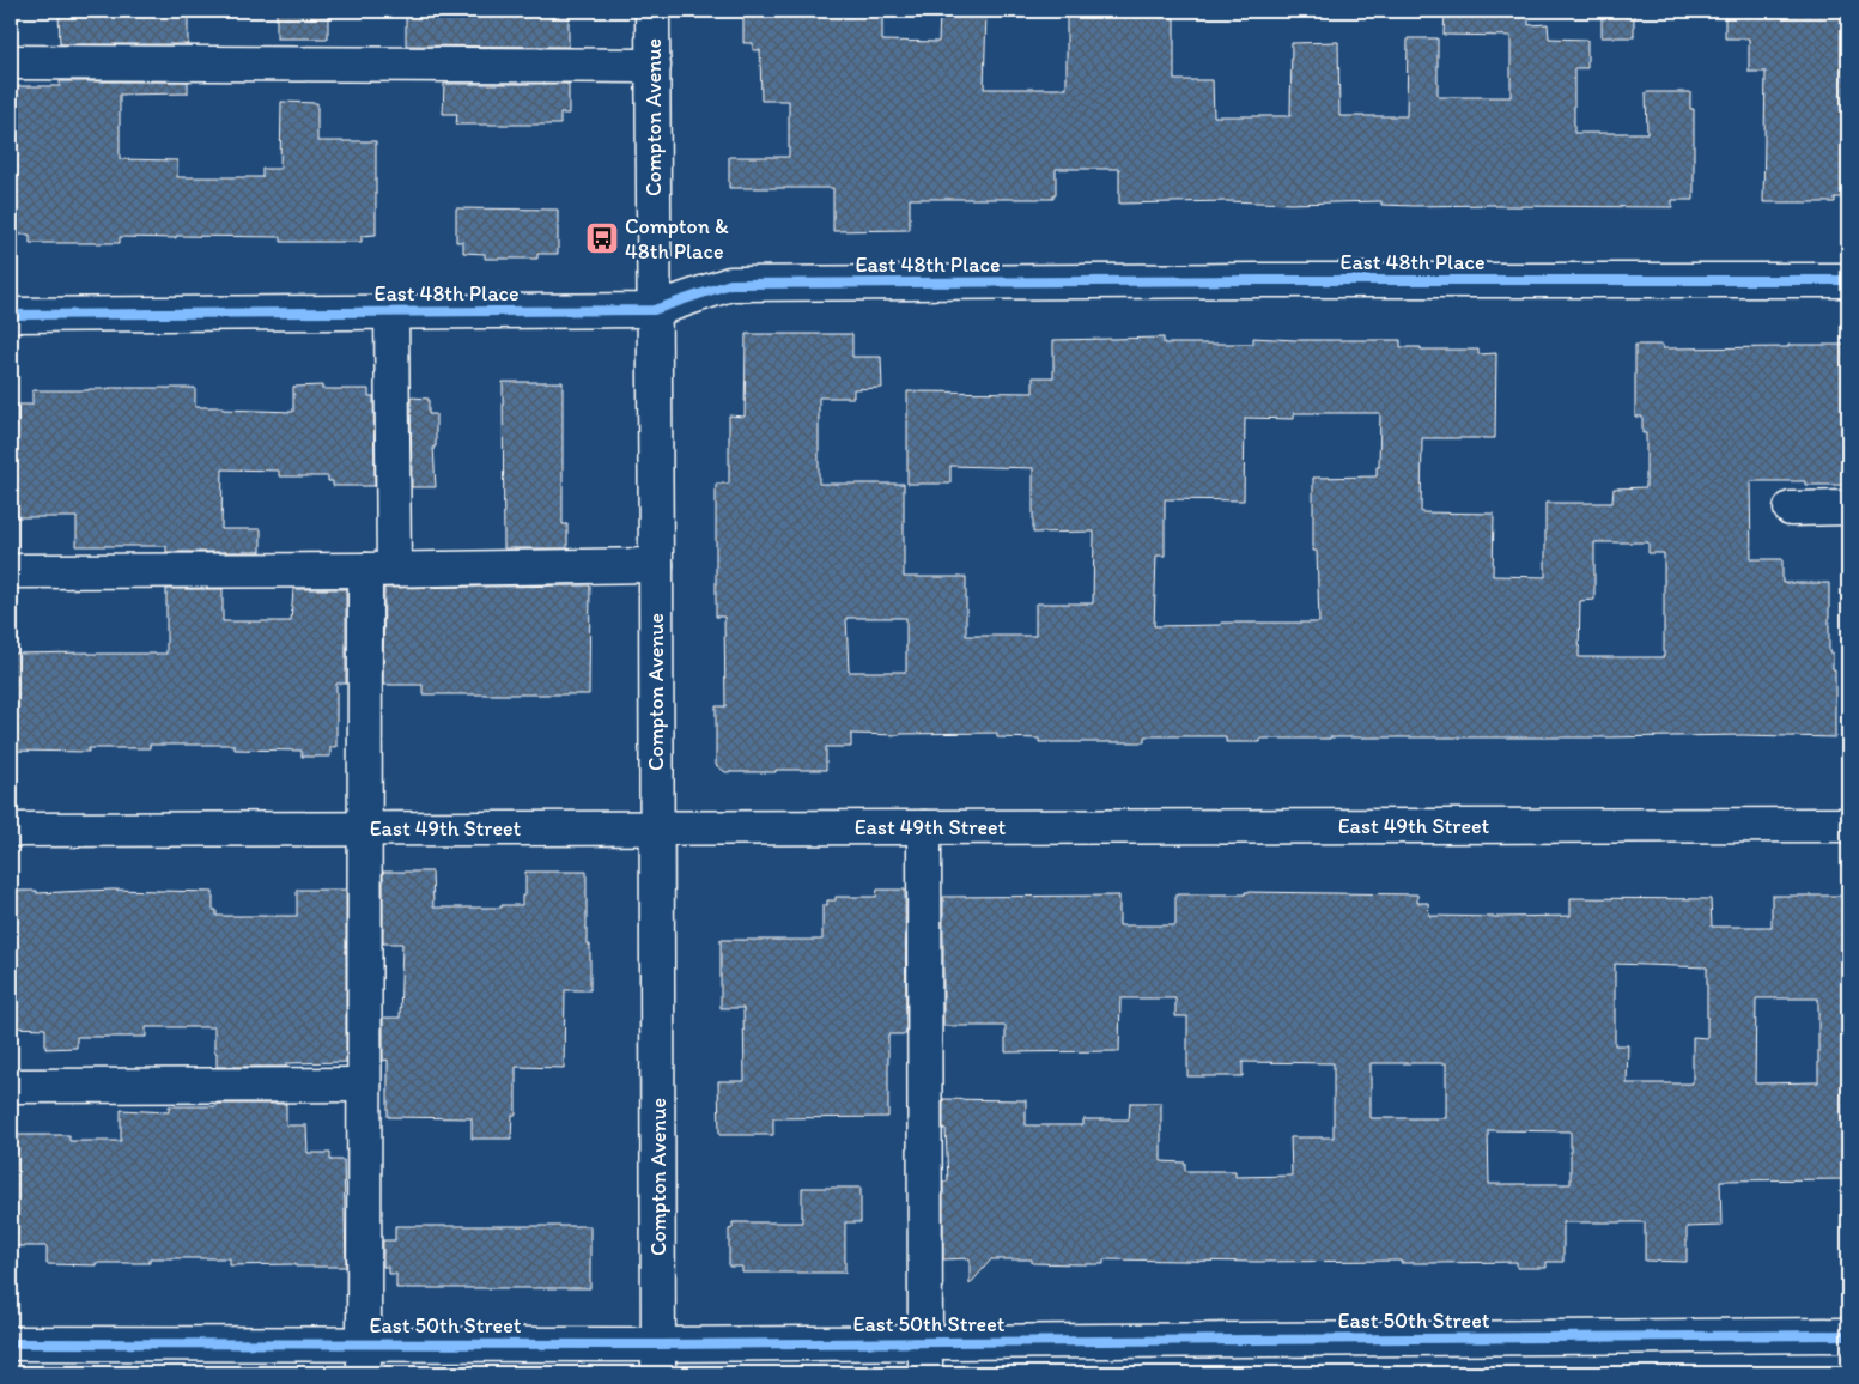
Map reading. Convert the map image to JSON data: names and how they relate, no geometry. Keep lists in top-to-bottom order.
{
  "streets": {
    "street": [
      "Compton Avenue",
      "East 48th Place",
      "East 49th Street",
      "East 50th Street"
    ]
  },
  "crossings": [
    ["Compton Avenue", "East 48th Place"],
    ["Compton Avenue", "East 49th Street"],
    ["Compton Avenue", "East 50th Street"]
  ],
  "places": {
    "bus stop": ["Compton & 48th Place"]
  }
}
